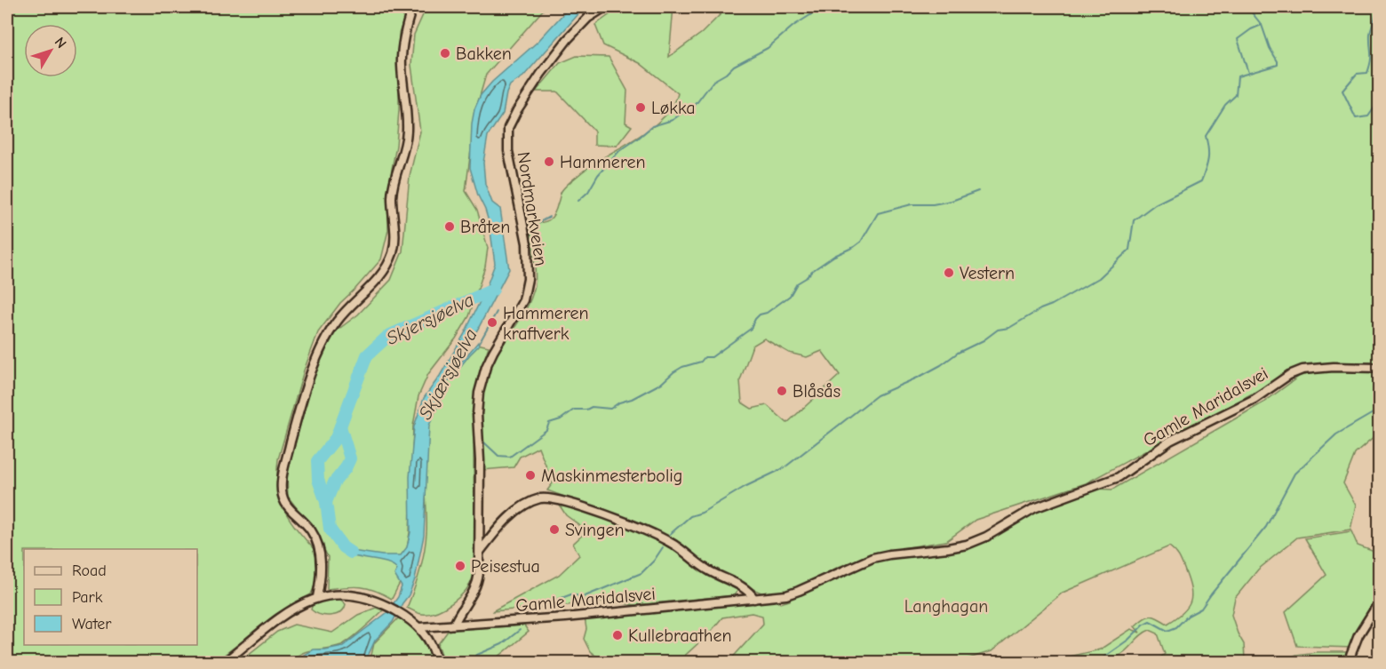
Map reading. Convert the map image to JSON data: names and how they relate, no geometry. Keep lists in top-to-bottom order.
{
  "streets": {
    "street": ["Nordmarkveien", "Gamle Maridalsvei"]
  },
  "crossings": [
    ["Nordmarkveien", "Gamle Maridalsvei"]
  ],
  "water": ["Skjersjøelva", "Skjærsjøelva"],
  "parks": ["Langhagan"],
  "places": [
    "Bakken",
    "Løkka",
    "Hammeren",
    "Bråten",
    "Vestern",
    "Hammeren kraftverk",
    "Blåsås",
    "Maskinmesterbolig",
    "Svingen",
    "Peisestua",
    "Kullebraathen"
  ],
  "legend": ["Road", "Park", "Water"],
  "north": "top right"
}
